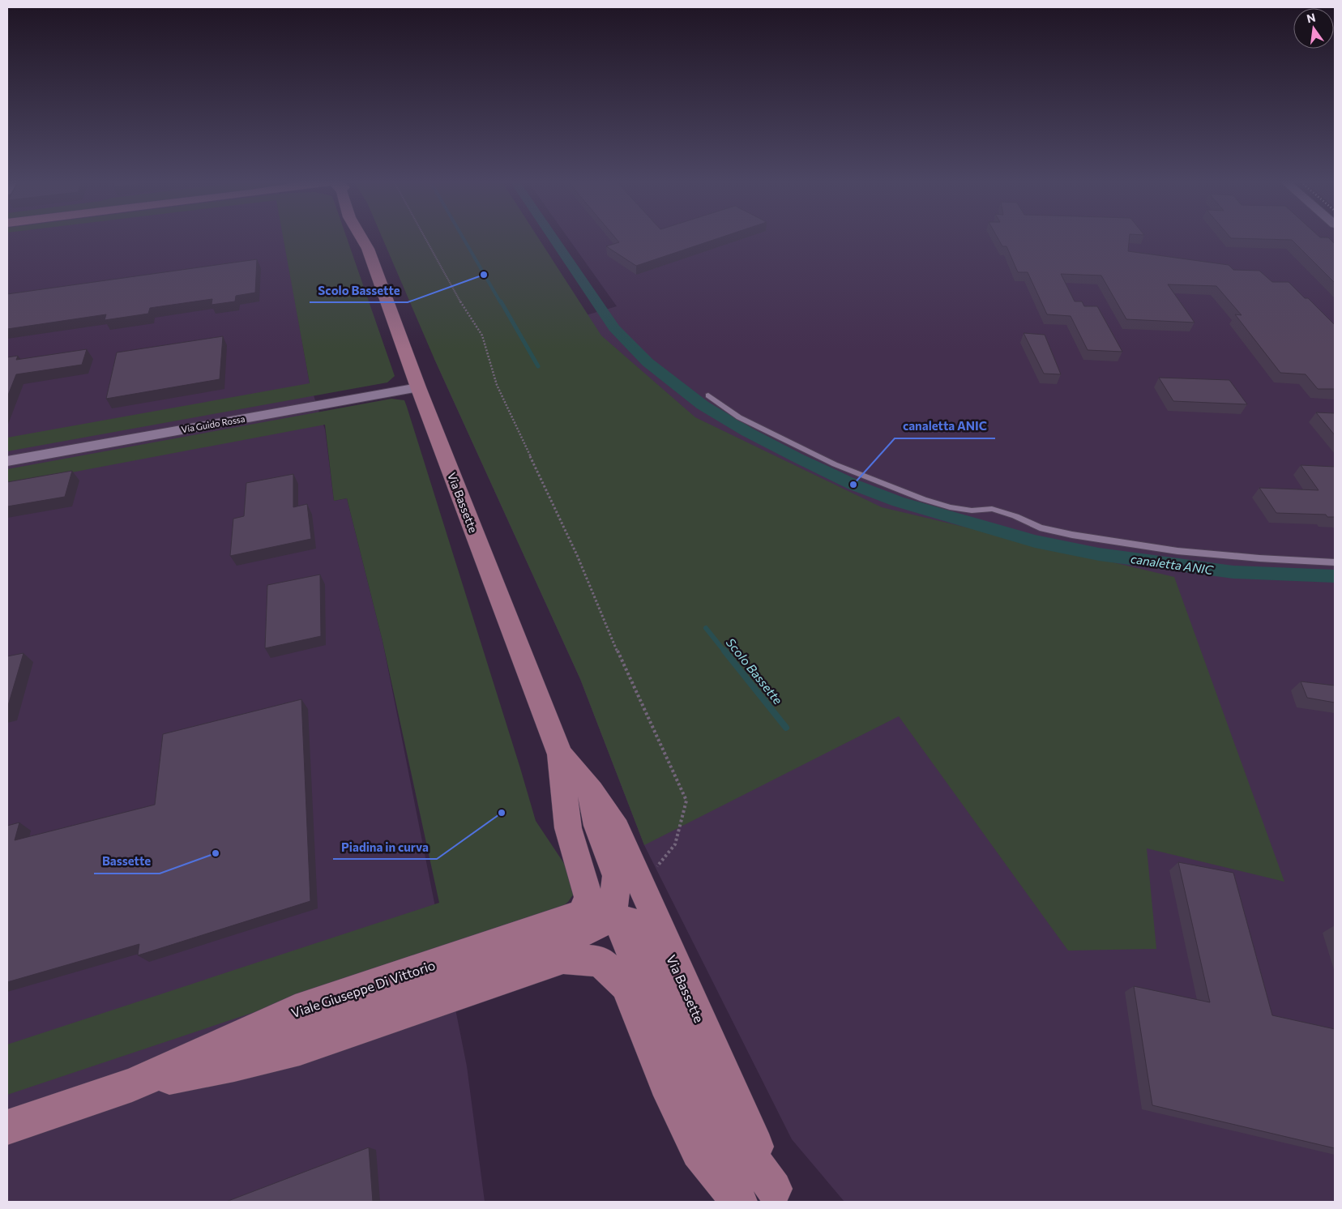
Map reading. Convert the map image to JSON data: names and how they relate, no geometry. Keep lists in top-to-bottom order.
{
  "streets": {
    "main road": ["Via Bassette", "Viale Giuseppe Di Vittorio"],
    "street": ["Via Guido Rossa"]
  },
  "crossings": [
    ["Via Guido Rossa", "Via Bassette"],
    ["Via Bassette", "Viale Giuseppe Di Vittorio"]
  ],
  "water": ["canaletta ANIC", "Scolo Bassette"],
  "places": [
    "Scolo Bassette",
    "canaletta ANIC",
    "Piadina in curva",
    "Bassette"
  ],
  "north": "top"
}
